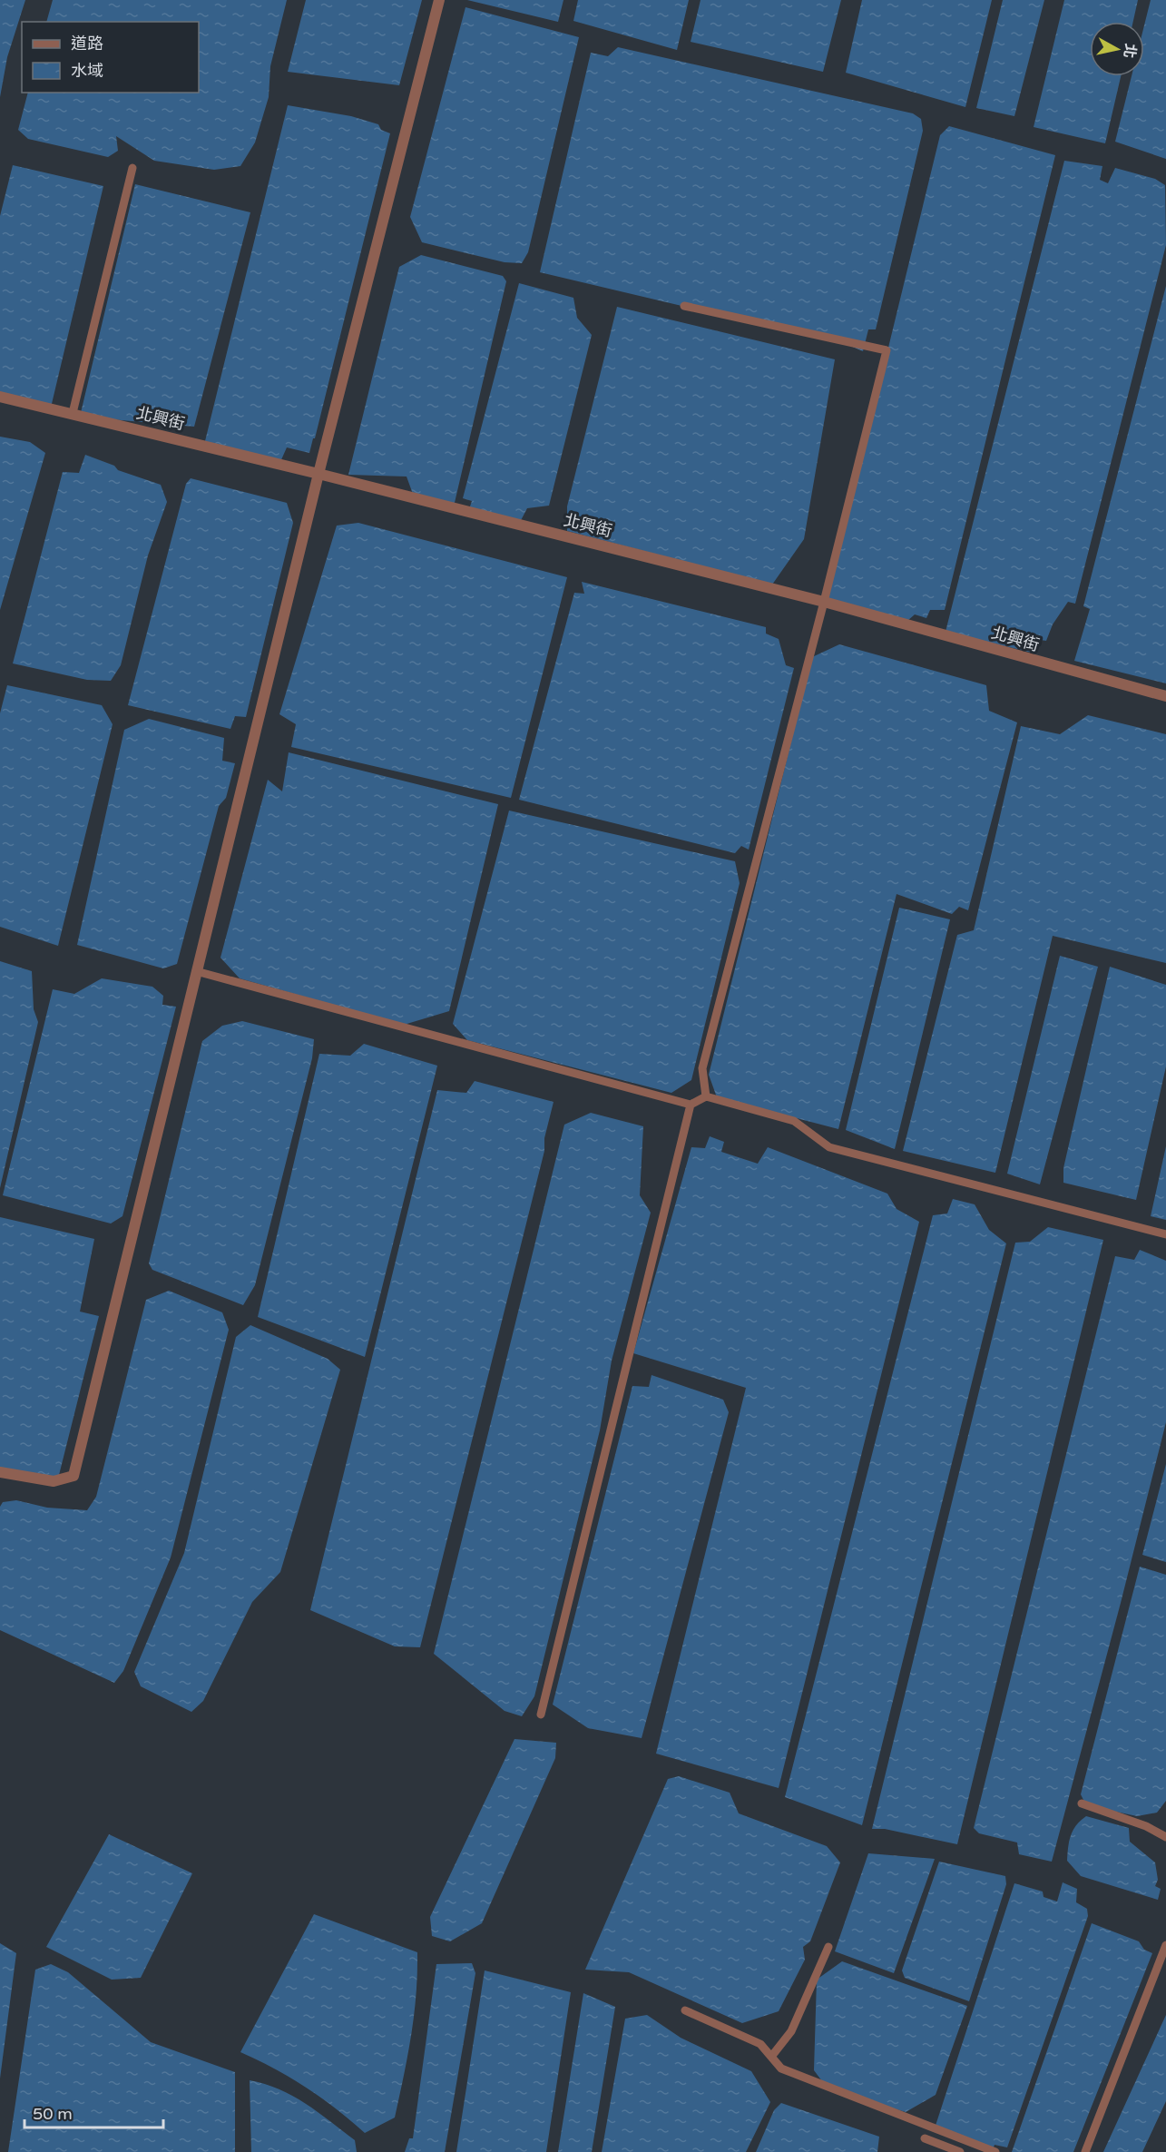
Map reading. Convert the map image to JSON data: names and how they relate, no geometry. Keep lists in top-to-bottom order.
{
  "streets": {
    "street": ["北興街"]
  },
  "legend": ["道路", "水域"],
  "scale_bar": "50 m",
  "north": "right"
}
